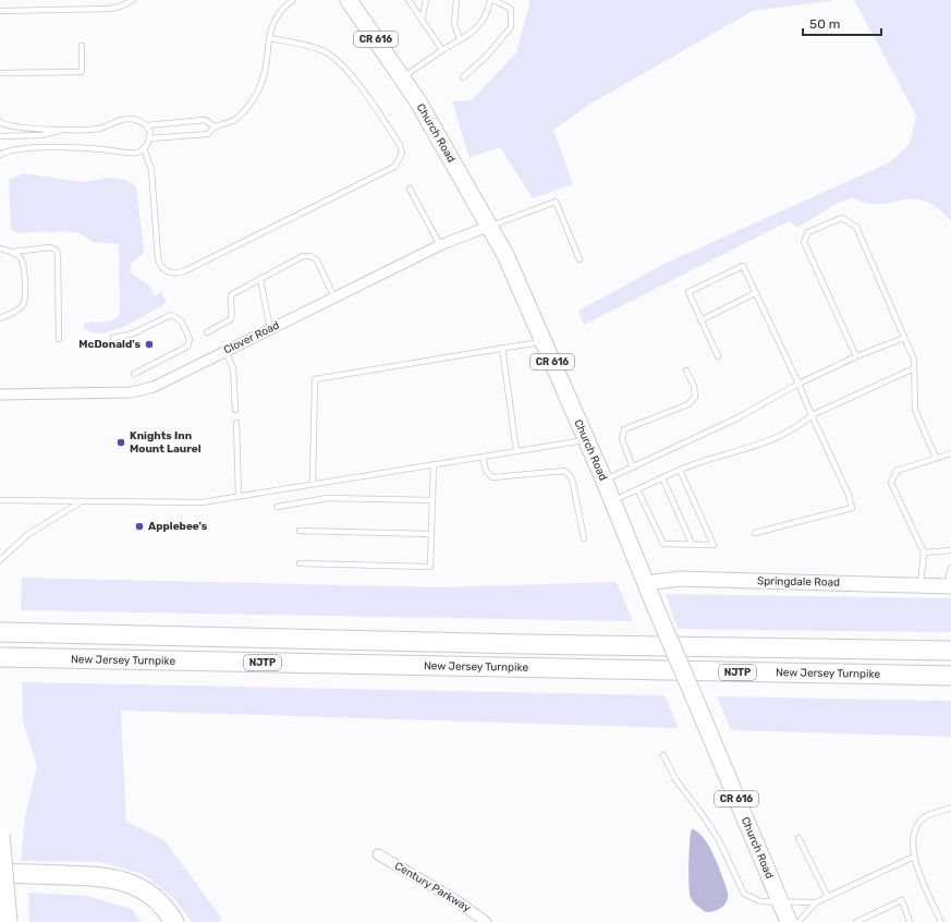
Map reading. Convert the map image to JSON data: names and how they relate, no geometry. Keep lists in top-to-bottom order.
{
  "streets": {
    "highway": ["New Jersey Turnpike", "NJTP"],
    "main road": ["CR 616", "Church Road", "Springdale Road"],
    "street": ["Clover Road", "Century Parkway"]
  },
  "crossings": [
    ["Church Road", "Clover Road"],
    ["Church Road", "Springdale Road"]
  ],
  "places": ["McDonald's", "Knights Inn Mount Laurel", "Applebee's"],
  "scale_bar": "50 m"
}
